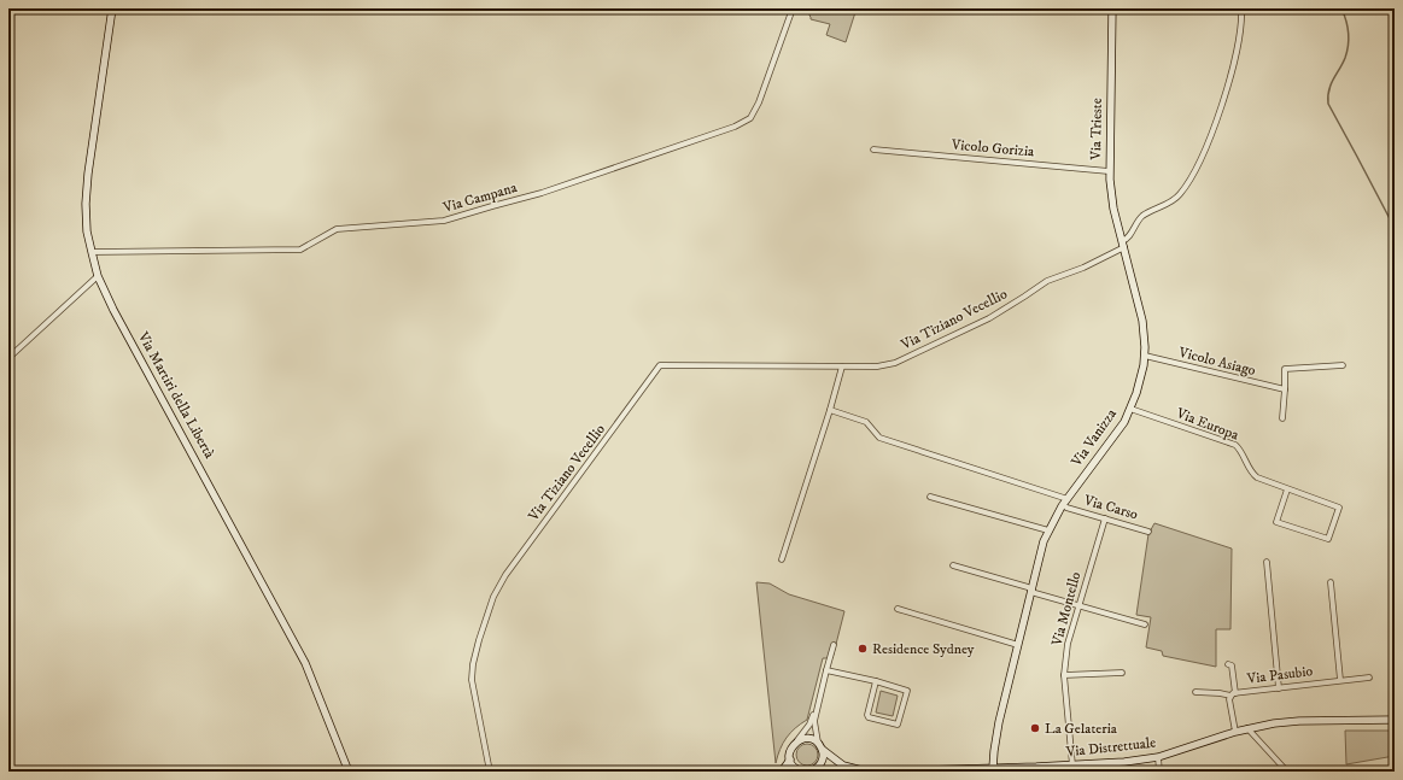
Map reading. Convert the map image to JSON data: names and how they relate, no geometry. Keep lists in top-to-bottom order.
{
  "streets": {
    "street": [
      "Via Trieste",
      "Vicolo Gorizia",
      "Via Campana",
      "Via Tiziano Vecellio",
      "Vicolo Asiago",
      "Via Martiri della Libertà",
      "Via Europa",
      "Via Vanizza",
      "Via Carso",
      "Via Montello",
      "Via Pasubio",
      "Via Distrettuale"
    ]
  },
  "crossings": [
    ["Via Trieste", "Vicolo Gorizia"],
    ["Via Trieste", "Via Tiziano Vecellio"],
    ["Via Trieste", "Via Vanizza"],
    ["Via Campana", "Via Martiri della Libertà"],
    ["Via Tiziano Vecellio", "Via Vanizza"],
    ["Vicolo Asiago", "Via Vanizza"],
    ["Via Europa", "Via Vanizza"],
    ["Via Vanizza", "Via Distrettuale"],
    ["Via Carso", "Via Montello"],
    ["Via Montello", "Via Distrettuale"],
    ["Via Pasubio", "Via Distrettuale"]
  ],
  "places": ["Residence Sydney", "La Gelateria"]
}
